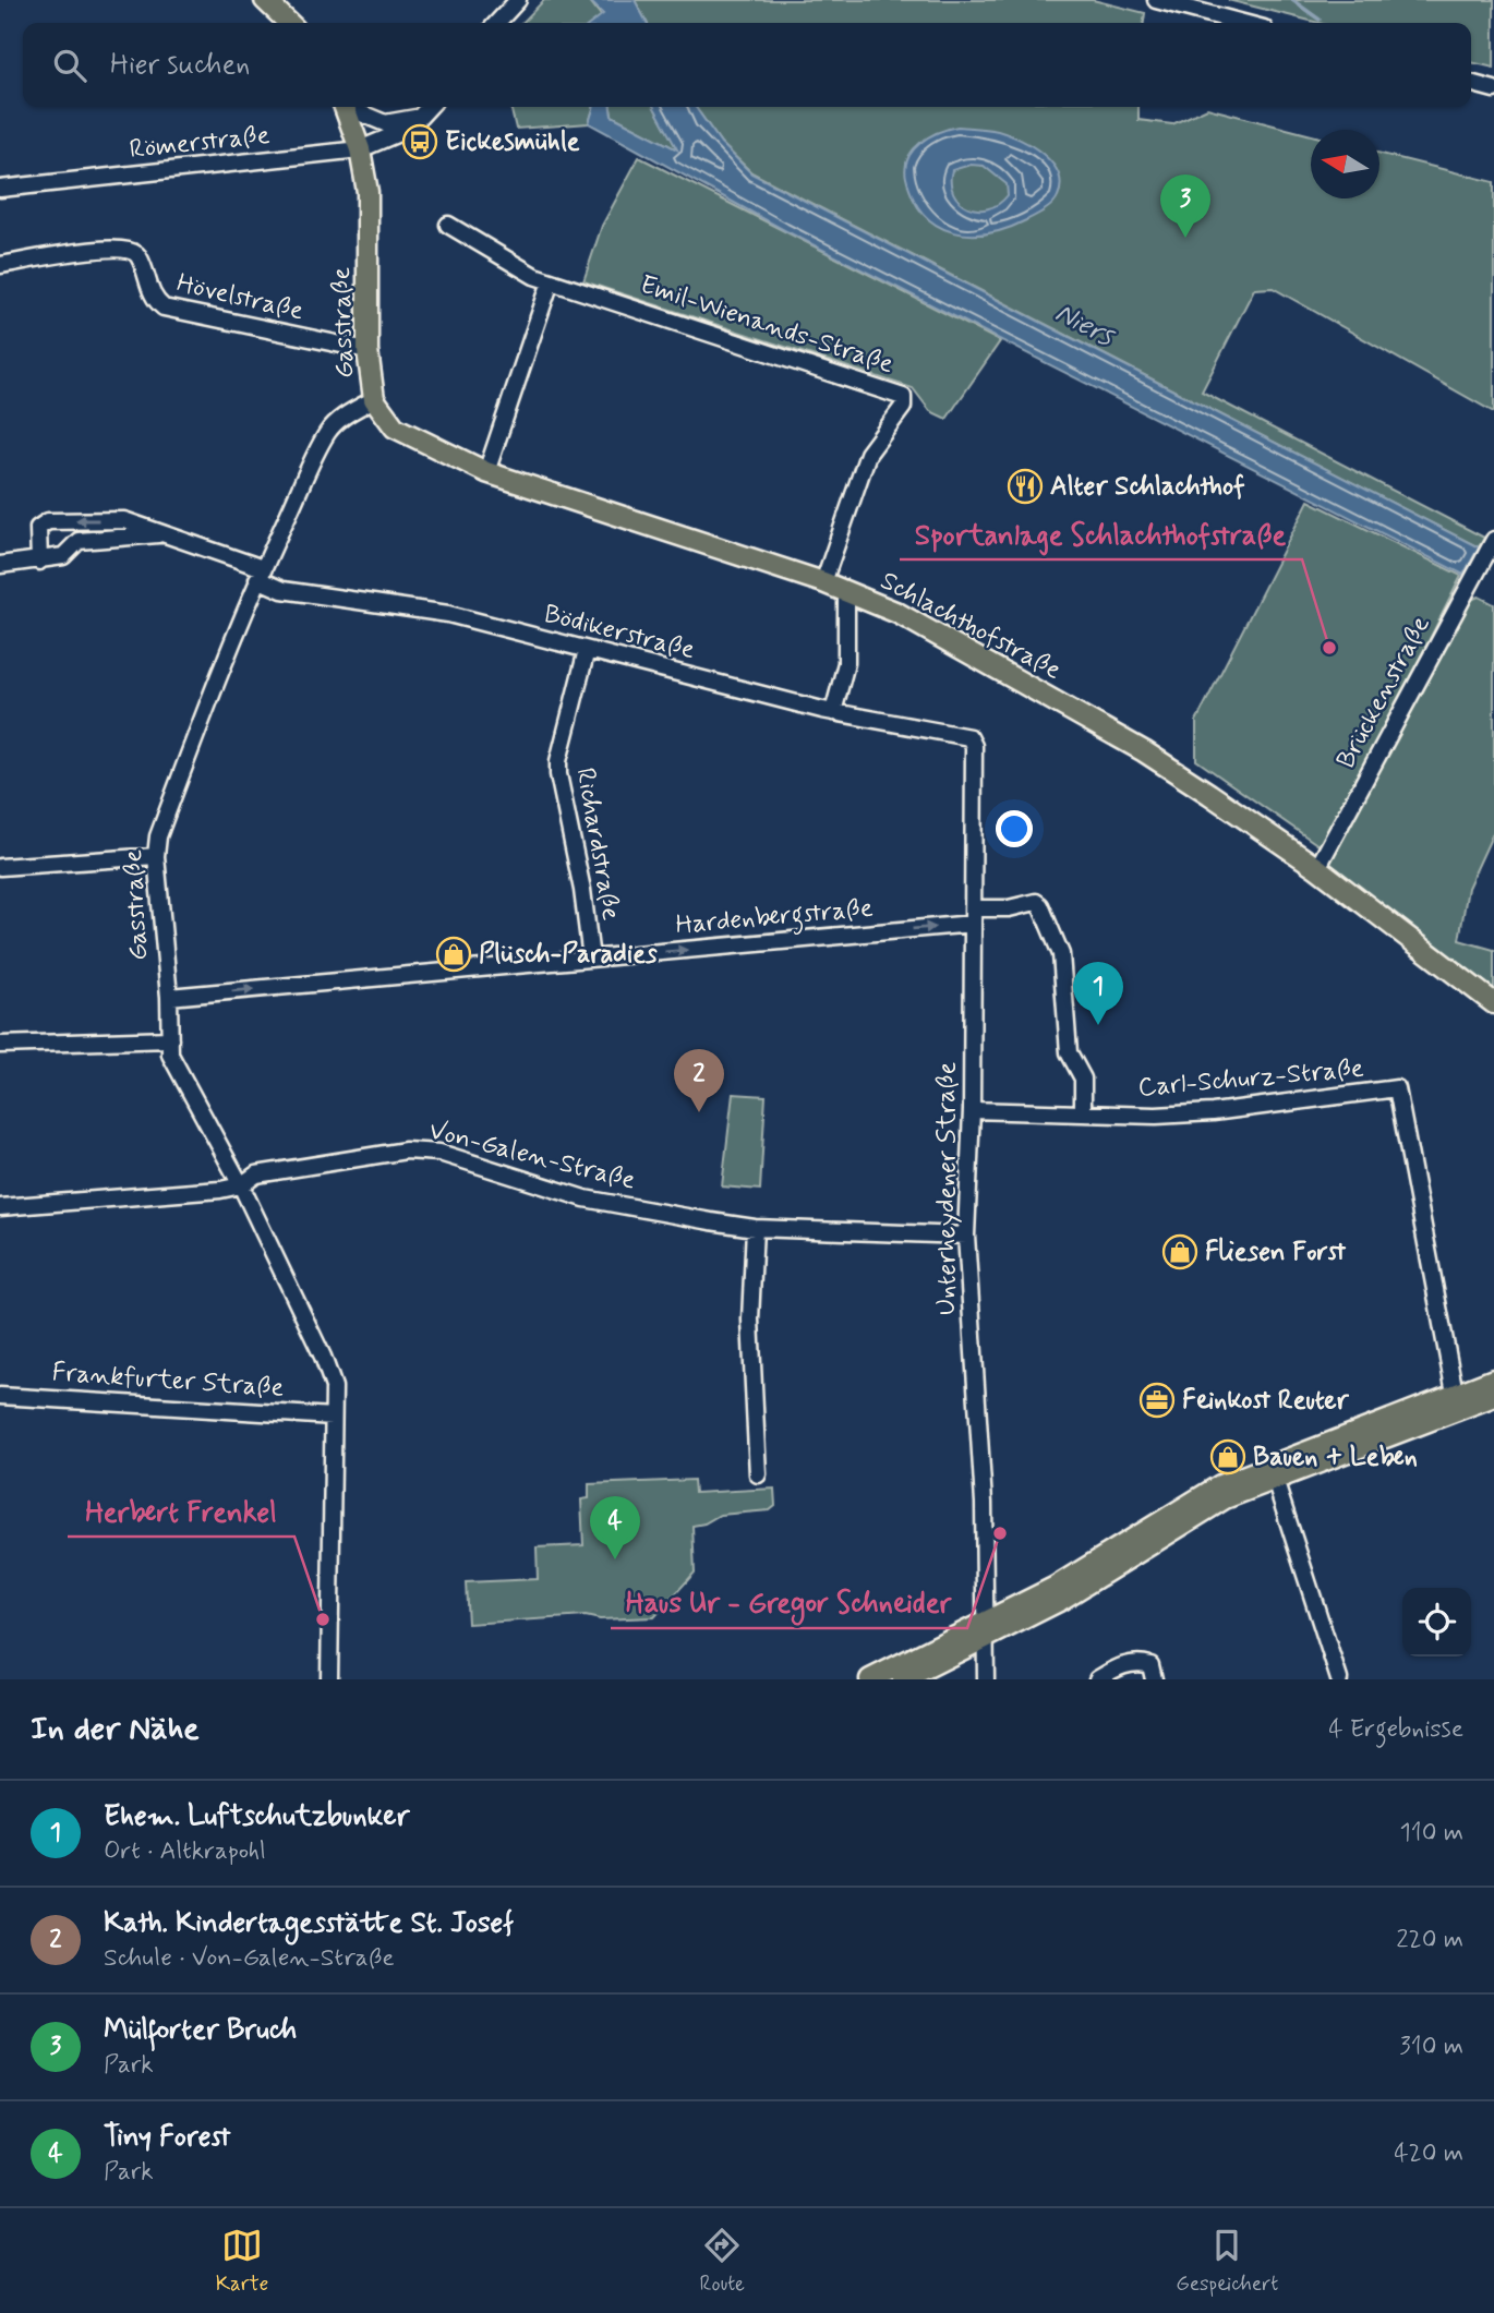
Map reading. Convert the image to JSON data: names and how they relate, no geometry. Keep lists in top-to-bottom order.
{
  "streets": {
    "main road": ["Gasstraße", "Schlachthofstraße"],
    "street": [
      "Römerstraße",
      "Hövelstraße",
      "Emil-Wienands-Straße",
      "Bödikerstraße",
      "Brückenstraße",
      "Richardstraße",
      "Hardenbergstraße",
      "Carl-Schurz-Straße",
      "Von-Galen-Straße",
      "Unterheydener Straße",
      "Frankfurter Straße"
    ]
  },
  "crossings": [
    ["Römerstraße", "Gasstraße"],
    ["Hövelstraße", "Gasstraße"],
    ["Gasstraße", "Schlachthofstraße"],
    ["Gasstraße", "Bödikerstraße"],
    ["Gasstraße", "Hardenbergstraße"],
    ["Gasstraße", "Von-Galen-Straße"],
    ["Gasstraße", "Frankfurter Straße"],
    ["Emil-Wienands-Straße", "Schlachthofstraße"],
    ["Schlachthofstraße", "Brückenstraße"],
    ["Bödikerstraße", "Richardstraße"],
    ["Bödikerstraße", "Unterheydener Straße"],
    ["Richardstraße", "Hardenbergstraße"],
    ["Hardenbergstraße", "Carl-Schurz-Straße"],
    ["Hardenbergstraße", "Unterheydener Straße"],
    ["Carl-Schurz-Straße", "Unterheydener Straße"],
    ["Von-Galen-Straße", "Unterheydener Straße"]
  ],
  "one_way": ["Hardenbergstraße"],
  "water": ["Niers"],
  "places": {
    "bus stop": ["Eickesmühle"],
    "restaurant": ["Alter Schlachthof"],
    "other": ["Sportanlage Schlachthofstraße", "Haus Ur - Gregor Schneider", "Herbert Frenkel"],
    "shop": ["Plüsch-Paradies", "Fliesen Forst", "Bauen + Leben"],
    "office": ["Feinkost Reuter"]
  },
  "north": "left",
  "page": {
    "search": "Hier suchen",
    "pins": [
      "3",
      "1",
      "2",
      "4"
    ],
    "heading": ["In der Nähe", "4 Ergebnisse"],
    "list": [
      {
        "mark": "1",
        "name": "Ehem. Luftschutzbunker",
        "note": "Ort · Altkrapohl",
        "value": "110 m"
      },
      {
        "mark": "2",
        "name": "Kath. Kindertagesstätte St. Josef",
        "note": "Schule · Von-Galen-Straße",
        "value": "220 m"
      },
      {
        "mark": "3",
        "name": "Mülforter Bruch",
        "note": "Park",
        "value": "310 m"
      },
      {
        "mark": "4",
        "name": "Tiny Forest",
        "note": "Park",
        "value": "420 m"
      }
    ],
    "nav": ["Karte", "Route", "Gespeichert"]
  }
}
